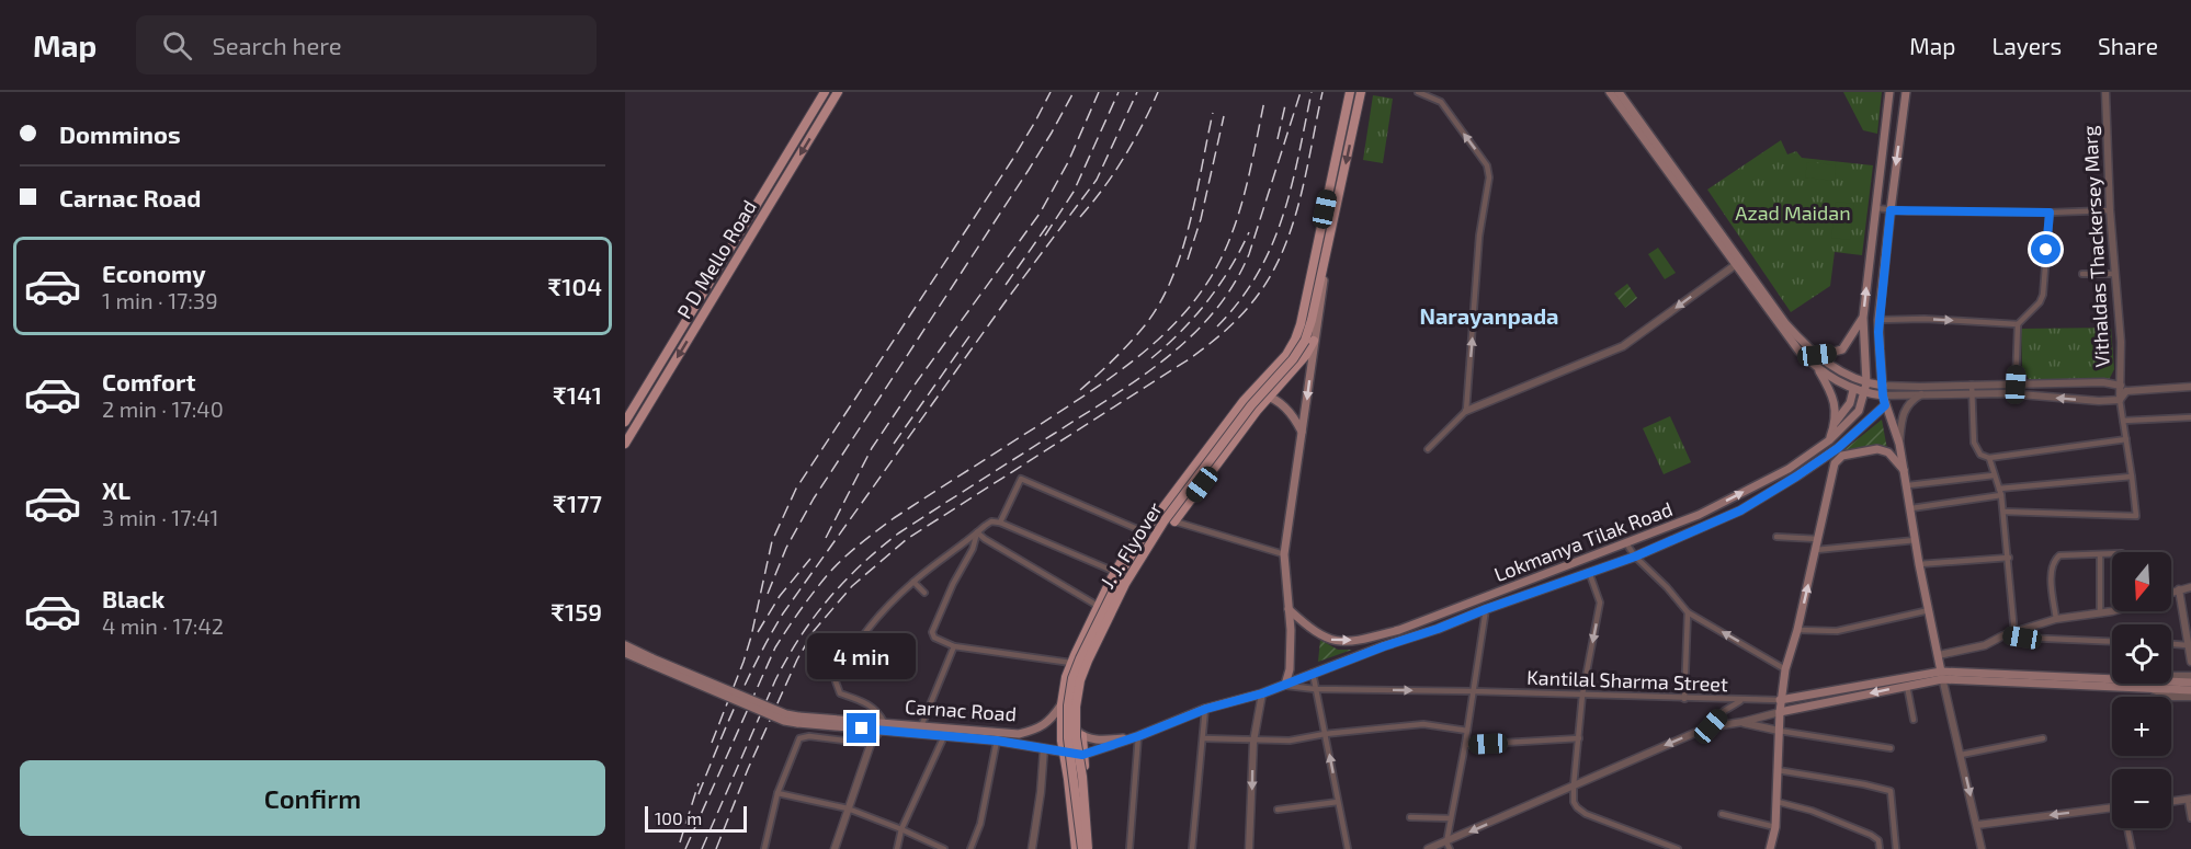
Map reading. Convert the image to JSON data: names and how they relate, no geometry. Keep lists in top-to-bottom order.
{
  "streets": {
    "main road": [
      "P D Mello Road",
      "Lokmanya Tilak Road",
      "J. J. Flyover",
      "Carnac Road"
    ],
    "street": ["Vithaldas Thackersey Marg", "Kantilal Sharma Street"]
  },
  "crossings": [
    ["Lokmanya Tilak Road", "Kantilal Sharma Street"],
    ["Lokmanya Tilak Road", "Carnac Road"]
  ],
  "districts": ["Narayanpada"],
  "parks": ["Azad Maidan"],
  "scale_bar": "100 m",
  "north": "bottom",
  "page": {
    "header": "Map",
    "search": "Search here",
    "nav": ["Map", "Layers", "Share"],
    "banner": ["Domminos", "Carnac Road"],
    "list": [
      {
        "name": "Economy",
        "note": "1 min · 17:39",
        "value": "₹104"
      },
      {
        "name": "Comfort",
        "note": "2 min · 17:40",
        "value": "₹141"
      },
      {
        "name": "XL",
        "note": "3 min · 17:41",
        "value": "₹177"
      },
      {
        "name": "Black",
        "note": "4 min · 17:42",
        "value": "₹159"
      }
    ],
    "map_buttons": ["+", "−"],
    "bubble": "4 min",
    "buttons": "Confirm",
    "scale": "100 m"
  }
}
